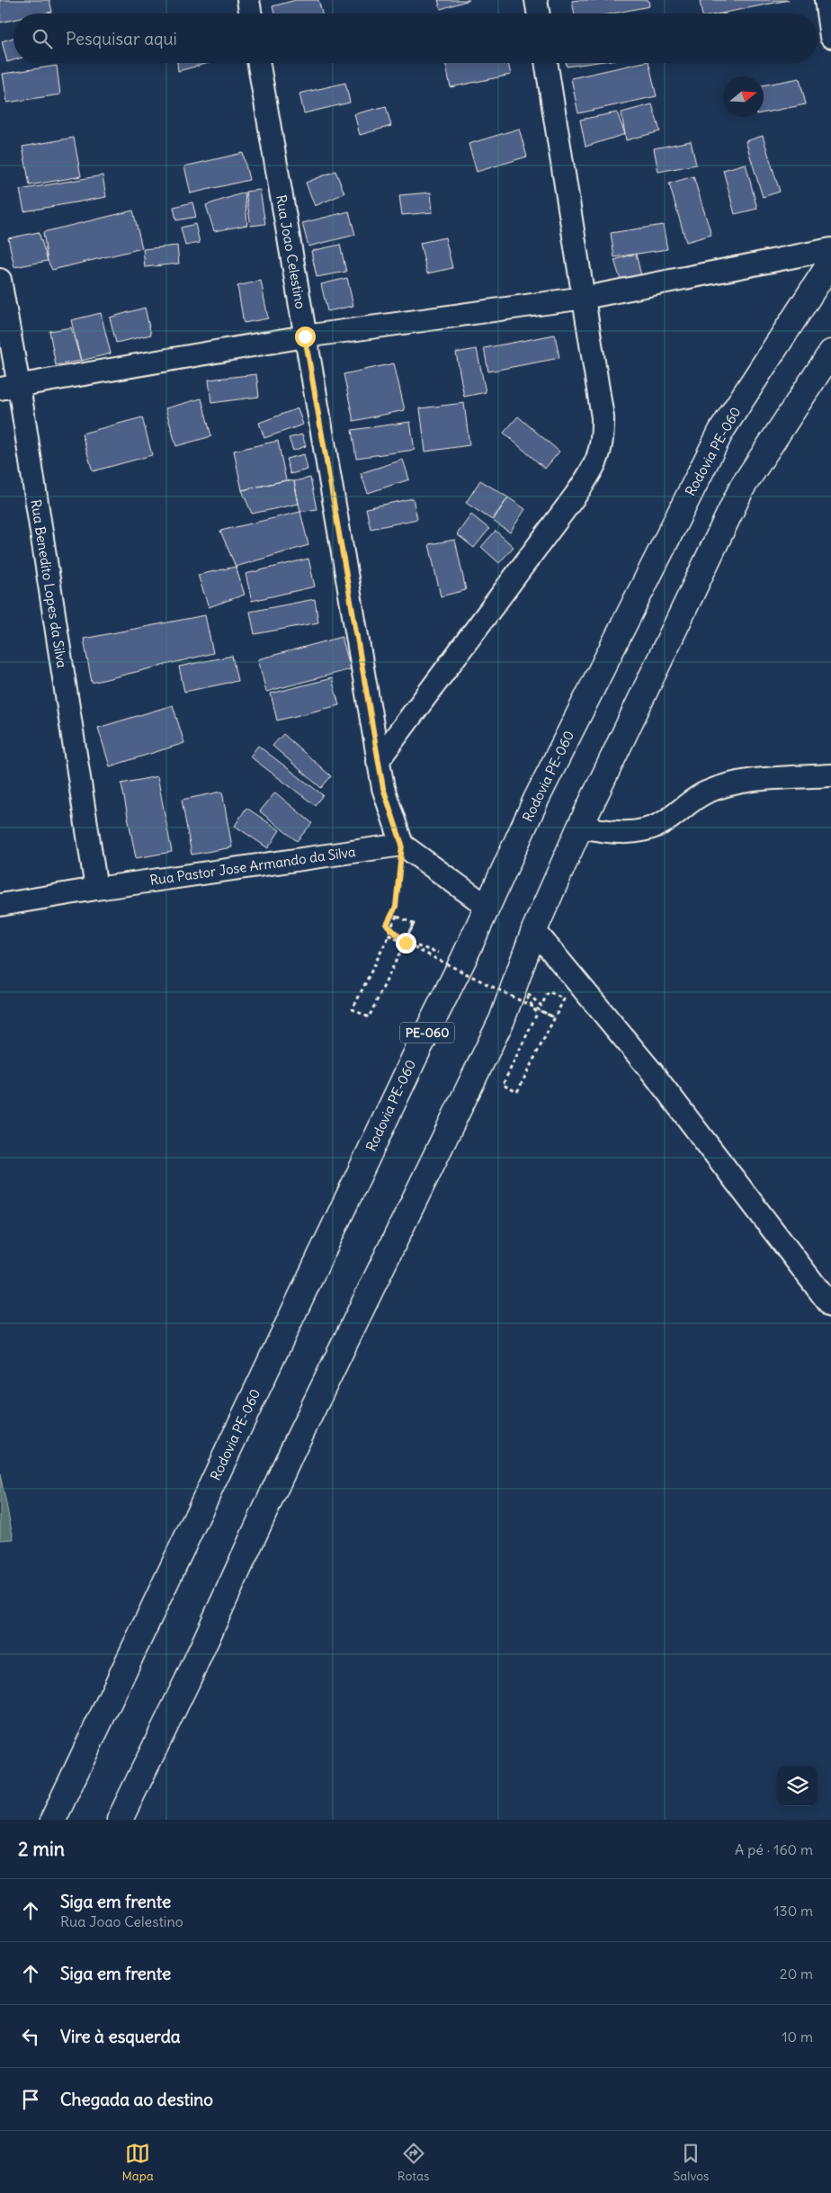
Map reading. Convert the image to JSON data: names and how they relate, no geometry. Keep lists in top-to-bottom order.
{
  "streets": {
    "highway": ["Rodovia PE-060", "PE-060"],
    "street": ["Rua Joao Celestino", "Rua Benedito Lopes da Silva", "Rua Pastor Jose Armando da Silva"]
  },
  "crossings": [
    ["Rua Joao Celestino", "Rua Pastor Jose Armando da Silva"],
    ["Rua Benedito Lopes da Silva", "Rua Pastor Jose Armando da Silva"]
  ],
  "north": "right",
  "page": {
    "search": "Pesquisar aqui",
    "heading": ["2 min", "A pé · 160 m"],
    "list": [
      ["Siga em frente", "Rua Joao Celestino", "130 m"],
      ["Siga em frente", "20 m"],
      ["Vire à esquerda", "10 m"],
      "Chegada ao destino"
    ],
    "nav": ["Mapa", "Rotas", "Salvos"]
  }
}
